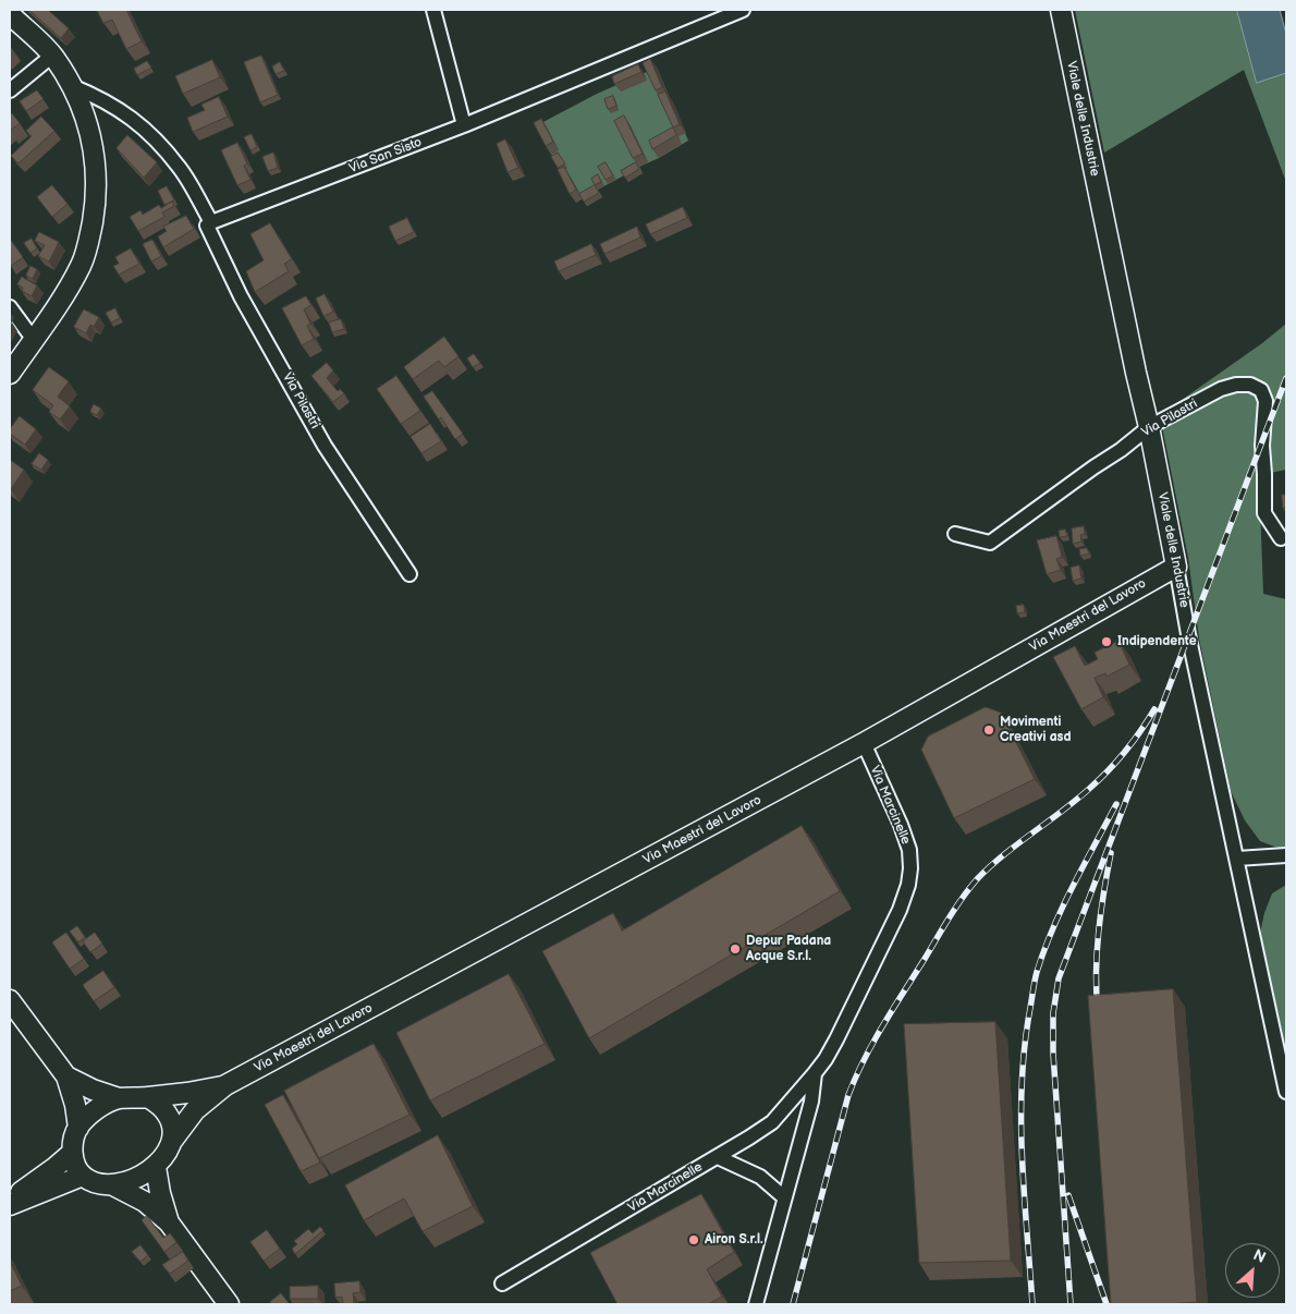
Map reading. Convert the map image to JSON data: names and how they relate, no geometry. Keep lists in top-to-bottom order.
{
  "streets": {
    "street": [
      "Viale delle Industrie",
      "Via San Sisto",
      "Via Pilastri",
      "Via Maestri del Lavoro",
      "Via Marcinelle"
    ]
  },
  "crossings": [
    ["Viale delle Industrie", "Via Pilastri"],
    ["Viale delle Industrie", "Via Maestri del Lavoro"],
    ["Via San Sisto", "Via Pilastri"],
    ["Via Maestri del Lavoro", "Via Marcinelle"]
  ],
  "places": [
    "Indipendente",
    "Movimenti Creativi asd",
    "Depur Padana Acque S.r.l.",
    "Airon S.r.l."
  ],
  "north": "top right"
}
